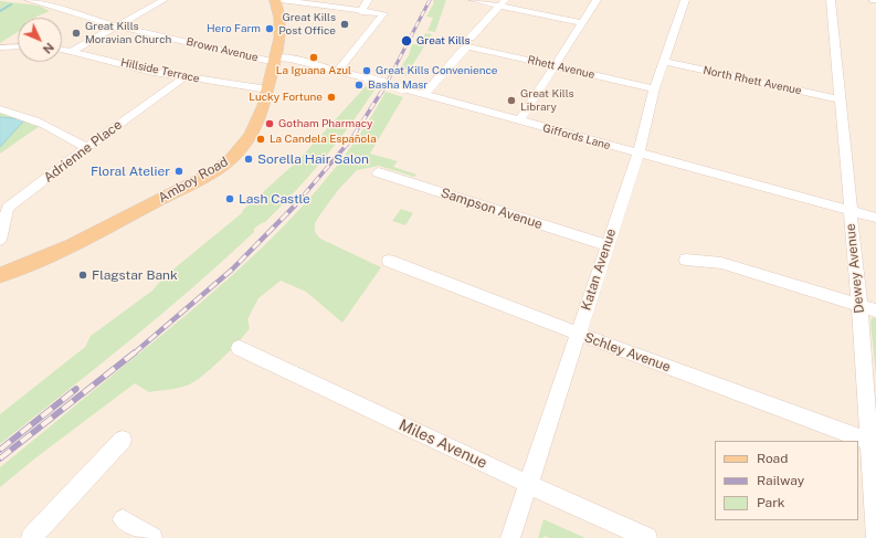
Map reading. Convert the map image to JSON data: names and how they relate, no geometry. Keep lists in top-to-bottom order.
{
  "streets": {
    "main road": ["Amboy Road"],
    "street": [
      "Brown Avenue",
      "Rhett Avenue",
      "Hillside Terrace",
      "North Rhett Avenue",
      "Giffords Lane",
      "Adrienne Place",
      "Sampson Avenue",
      "Dewey Avenue",
      "Katan Avenue",
      "Schley Avenue",
      "Miles Avenue"
    ]
  },
  "crossings": [
    ["Brown Avenue", "Giffords Lane"],
    ["Brown Avenue", "Amboy Road"],
    ["Rhett Avenue", "Katan Avenue"],
    ["Hillside Terrace", "Adrienne Place"],
    ["Hillside Terrace", "Amboy Road"],
    ["North Rhett Avenue", "Dewey Avenue"],
    ["North Rhett Avenue", "Katan Avenue"],
    ["Giffords Lane", "Amboy Road"],
    ["Giffords Lane", "Dewey Avenue"],
    ["Giffords Lane", "Katan Avenue"],
    ["Sampson Avenue", "Katan Avenue"],
    ["Dewey Avenue", "Schley Avenue"],
    ["Katan Avenue", "Schley Avenue"],
    ["Katan Avenue", "Miles Avenue"]
  ],
  "places": [
    "Great Kills Post Office",
    "Hero Farm",
    "Great Kills Moravian Church",
    "Great Kills",
    "La Iguana Azul",
    "Great Kills Convenience",
    "Basha Masr",
    "Lucky Fortune",
    "Great Kills Library",
    "Gotham Pharmacy",
    "La Candela Española",
    "Sorella Hair Salon",
    "Floral Atelier",
    "Lash Castle",
    "Flagstar Bank"
  ],
  "legend": ["Road", "Railway", "Park"],
  "north": "bottom right"
}
